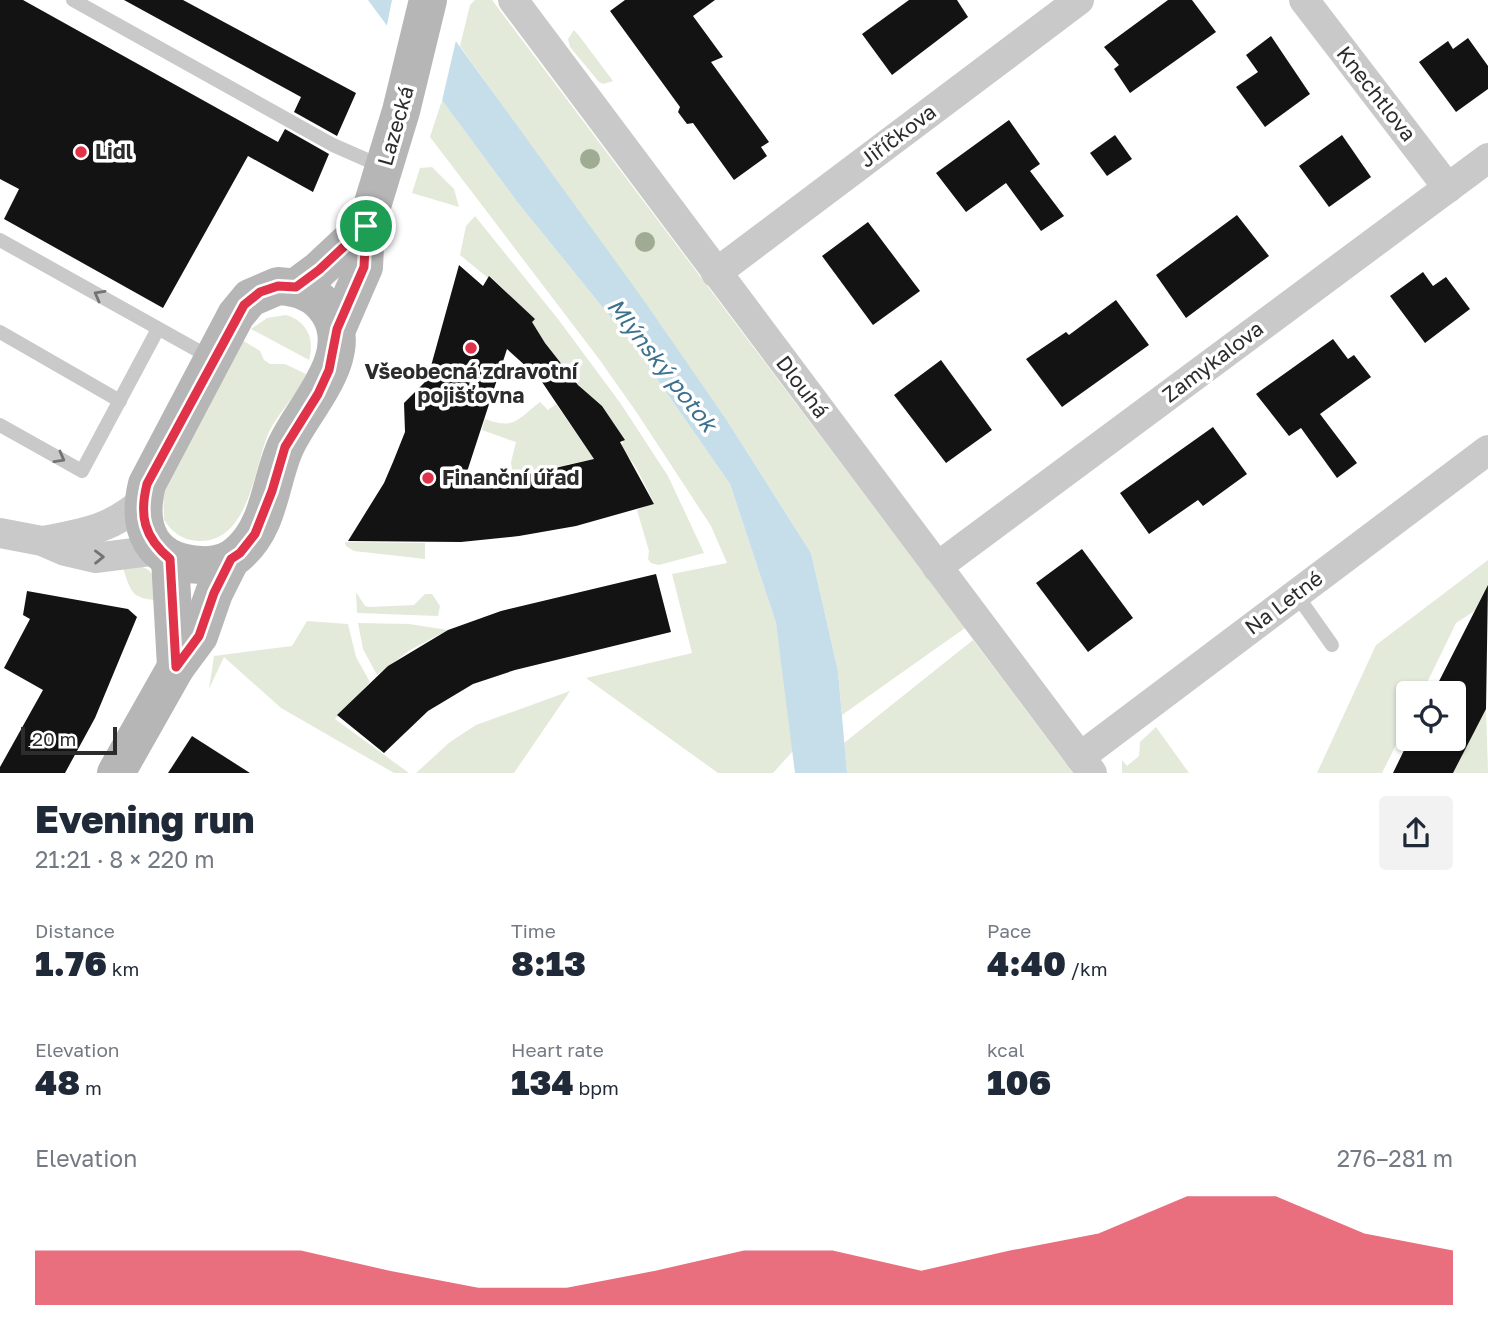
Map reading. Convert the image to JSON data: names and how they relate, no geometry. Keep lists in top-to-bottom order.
{
  "streets": {
    "main road": ["Lazecká"],
    "street": [
      "Knechtlova",
      "Jiříčkova",
      "Zamykalova",
      "Dlouhá",
      "Na Letné"
    ]
  },
  "crossings": [
    ["Knechtlova", "Zamykalova"],
    ["Jiříčkova", "Dlouhá"],
    ["Zamykalova", "Dlouhá"],
    ["Dlouhá", "Na Letné"]
  ],
  "water": ["Mlýnský potok"],
  "places": ["Lidl", "Všeobecná zdravotní pojišťovna", "Finanční úřad"],
  "scale_bar": "20 m",
  "page": {
    "scale": "20 m",
    "heading": ["Evening run", "21:21 · 8 × 220 m"],
    "stats": [
      ["Distance", "1.76 km"],
      ["Time", "8:13"],
      ["Pace", "4:40 /km"],
      ["Elevation", "48 m"],
      ["Heart rate", "134 bpm"],
      ["kcal", "106"]
    ],
    "chart": ["Elevation", "276–281 m"]
  }
}
